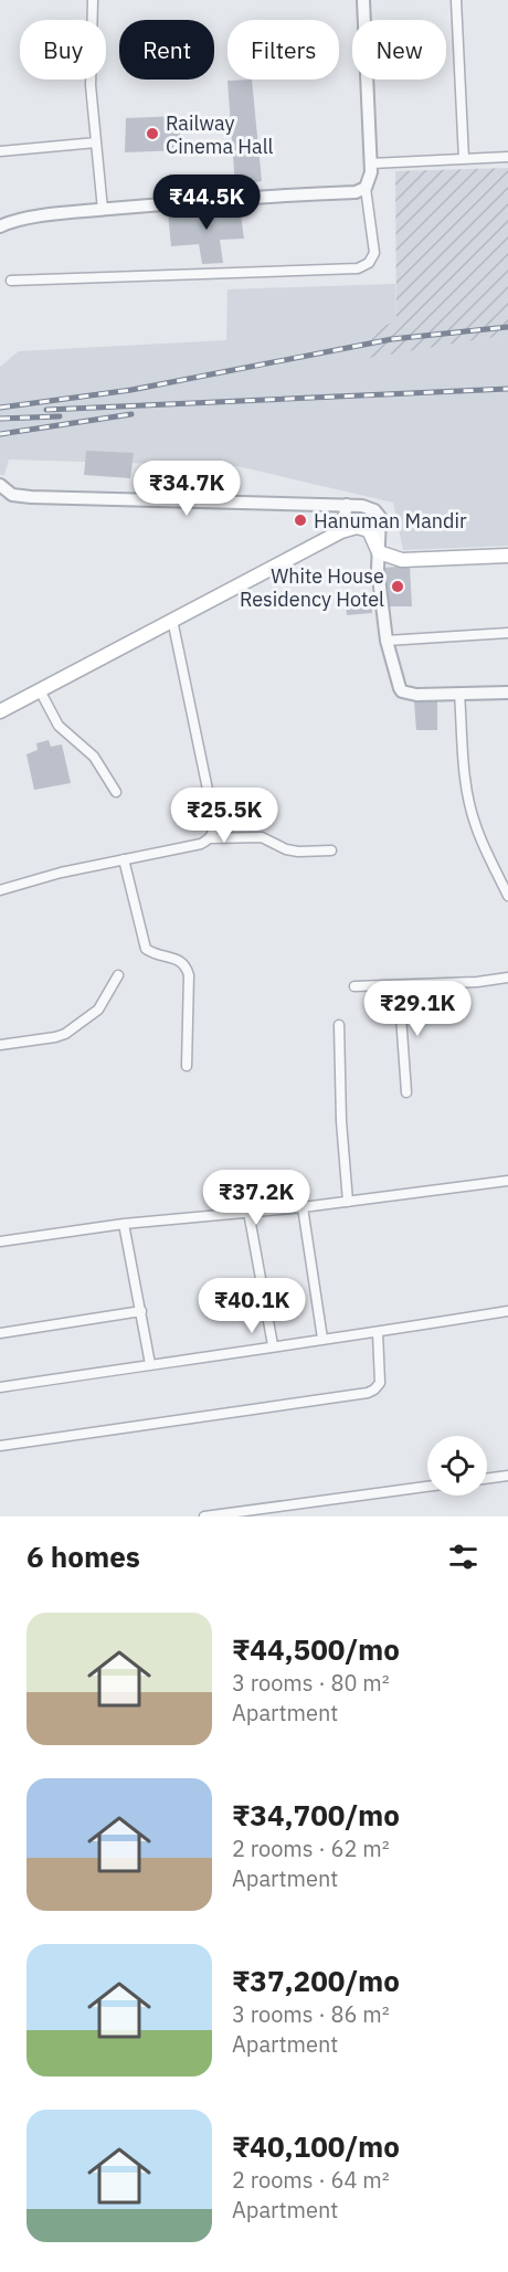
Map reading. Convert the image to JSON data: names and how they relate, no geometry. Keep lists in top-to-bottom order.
{
  "places": ["Railway Cinema Hall", "Hanuman Mandir", "White House Residency Hotel"],
  "page": {
    "chip": [
      "Buy",
      "Rent",
      "Filters",
      "New"
    ],
    "price": [
      "₹44.5K",
      "₹34.7K",
      "₹25.5K",
      "₹29.1K",
      "₹37.2K",
      "₹40.1K"
    ],
    "heading": "6 homes",
    "list": [
      {
        "name": "₹44,500/mo",
        "note": "3 rooms · 80 m² · Apartment"
      },
      {
        "name": "₹34,700/mo",
        "note": "2 rooms · 62 m² · Apartment"
      },
      {
        "name": "₹37,200/mo",
        "note": "3 rooms · 86 m² · Apartment"
      },
      {
        "name": "₹40,100/mo",
        "note": "2 rooms · 64 m² · Apartment"
      }
    ]
  }
}
